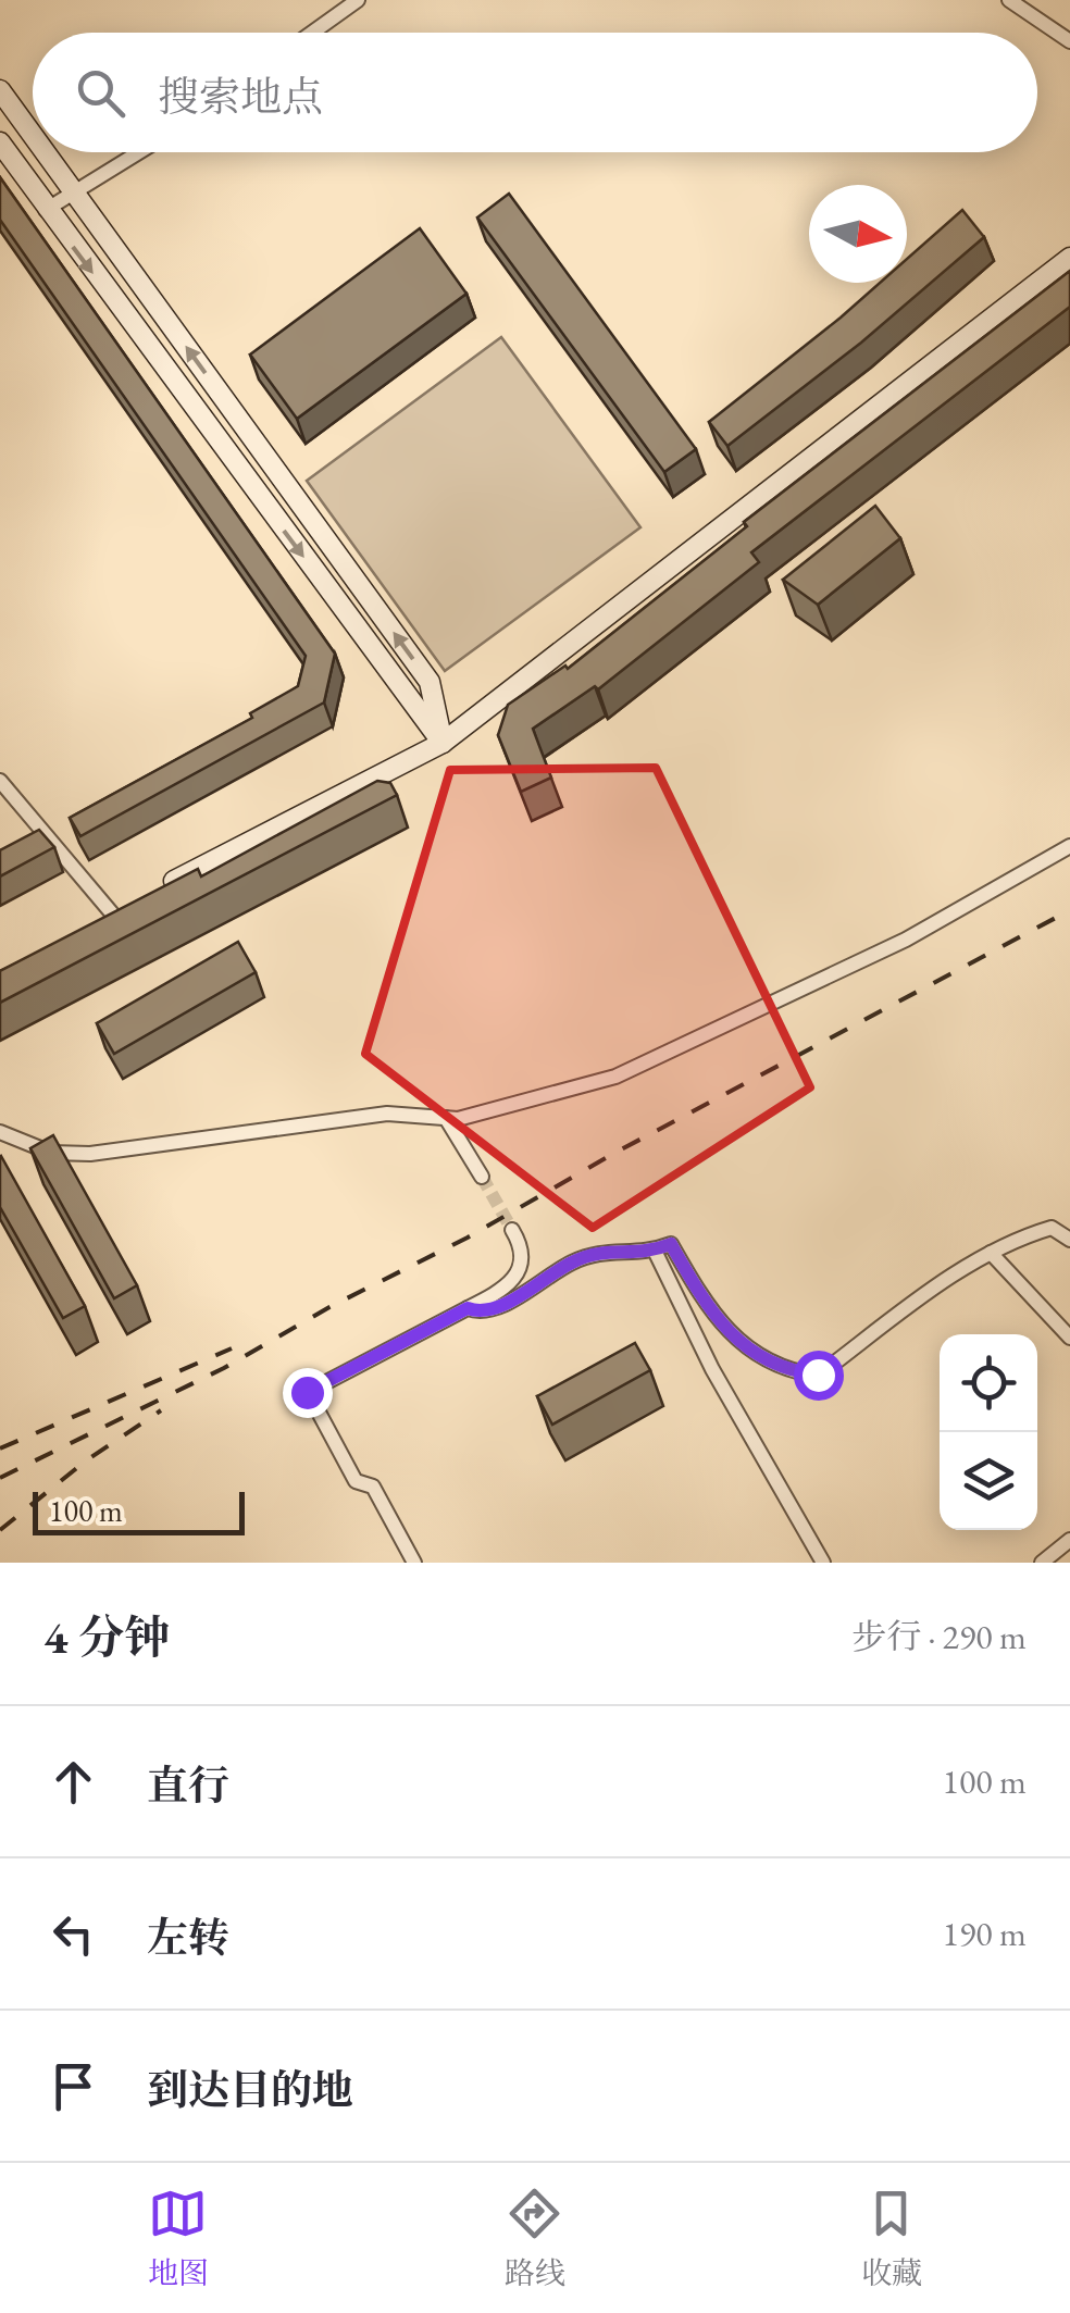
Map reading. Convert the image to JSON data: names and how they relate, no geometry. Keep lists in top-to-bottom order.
{
  "scale_bar": "100 m",
  "north": "right",
  "page": {
    "search": "搜索地点",
    "scale": "100 m",
    "heading": ["4 分钟", "步行 · 290 m"],
    "list": [
      ["直行", "100 m"],
      ["左转", "190 m"],
      "到达目的地"
    ],
    "nav": ["地图", "路线", "收藏"]
  }
}
